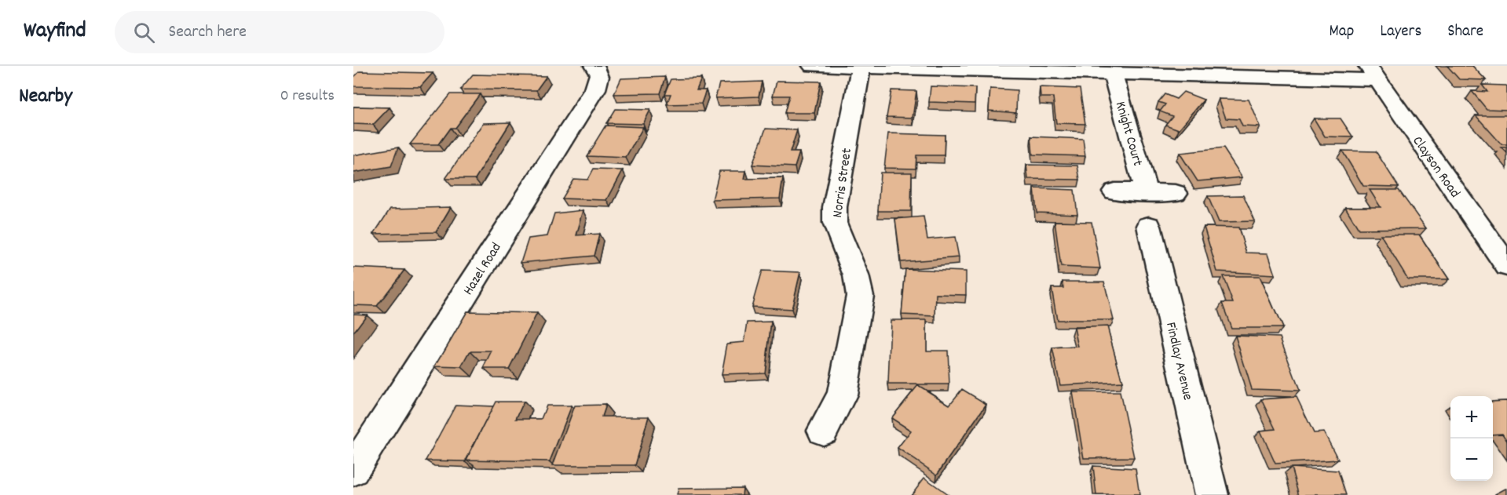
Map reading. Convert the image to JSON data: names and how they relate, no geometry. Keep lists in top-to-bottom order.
{
  "streets": {
    "street": [
      "Knight Court",
      "Clayson Road",
      "Norris Street",
      "Hazel Road",
      "Findlay Avenue"
    ]
  },
  "page": {
    "header": "Wayfind",
    "search": "Search here",
    "nav": ["Map", "Layers", "Share"],
    "heading": ["Nearby", "0 results"],
    "map_buttons": ["+", "−"]
  }
}
